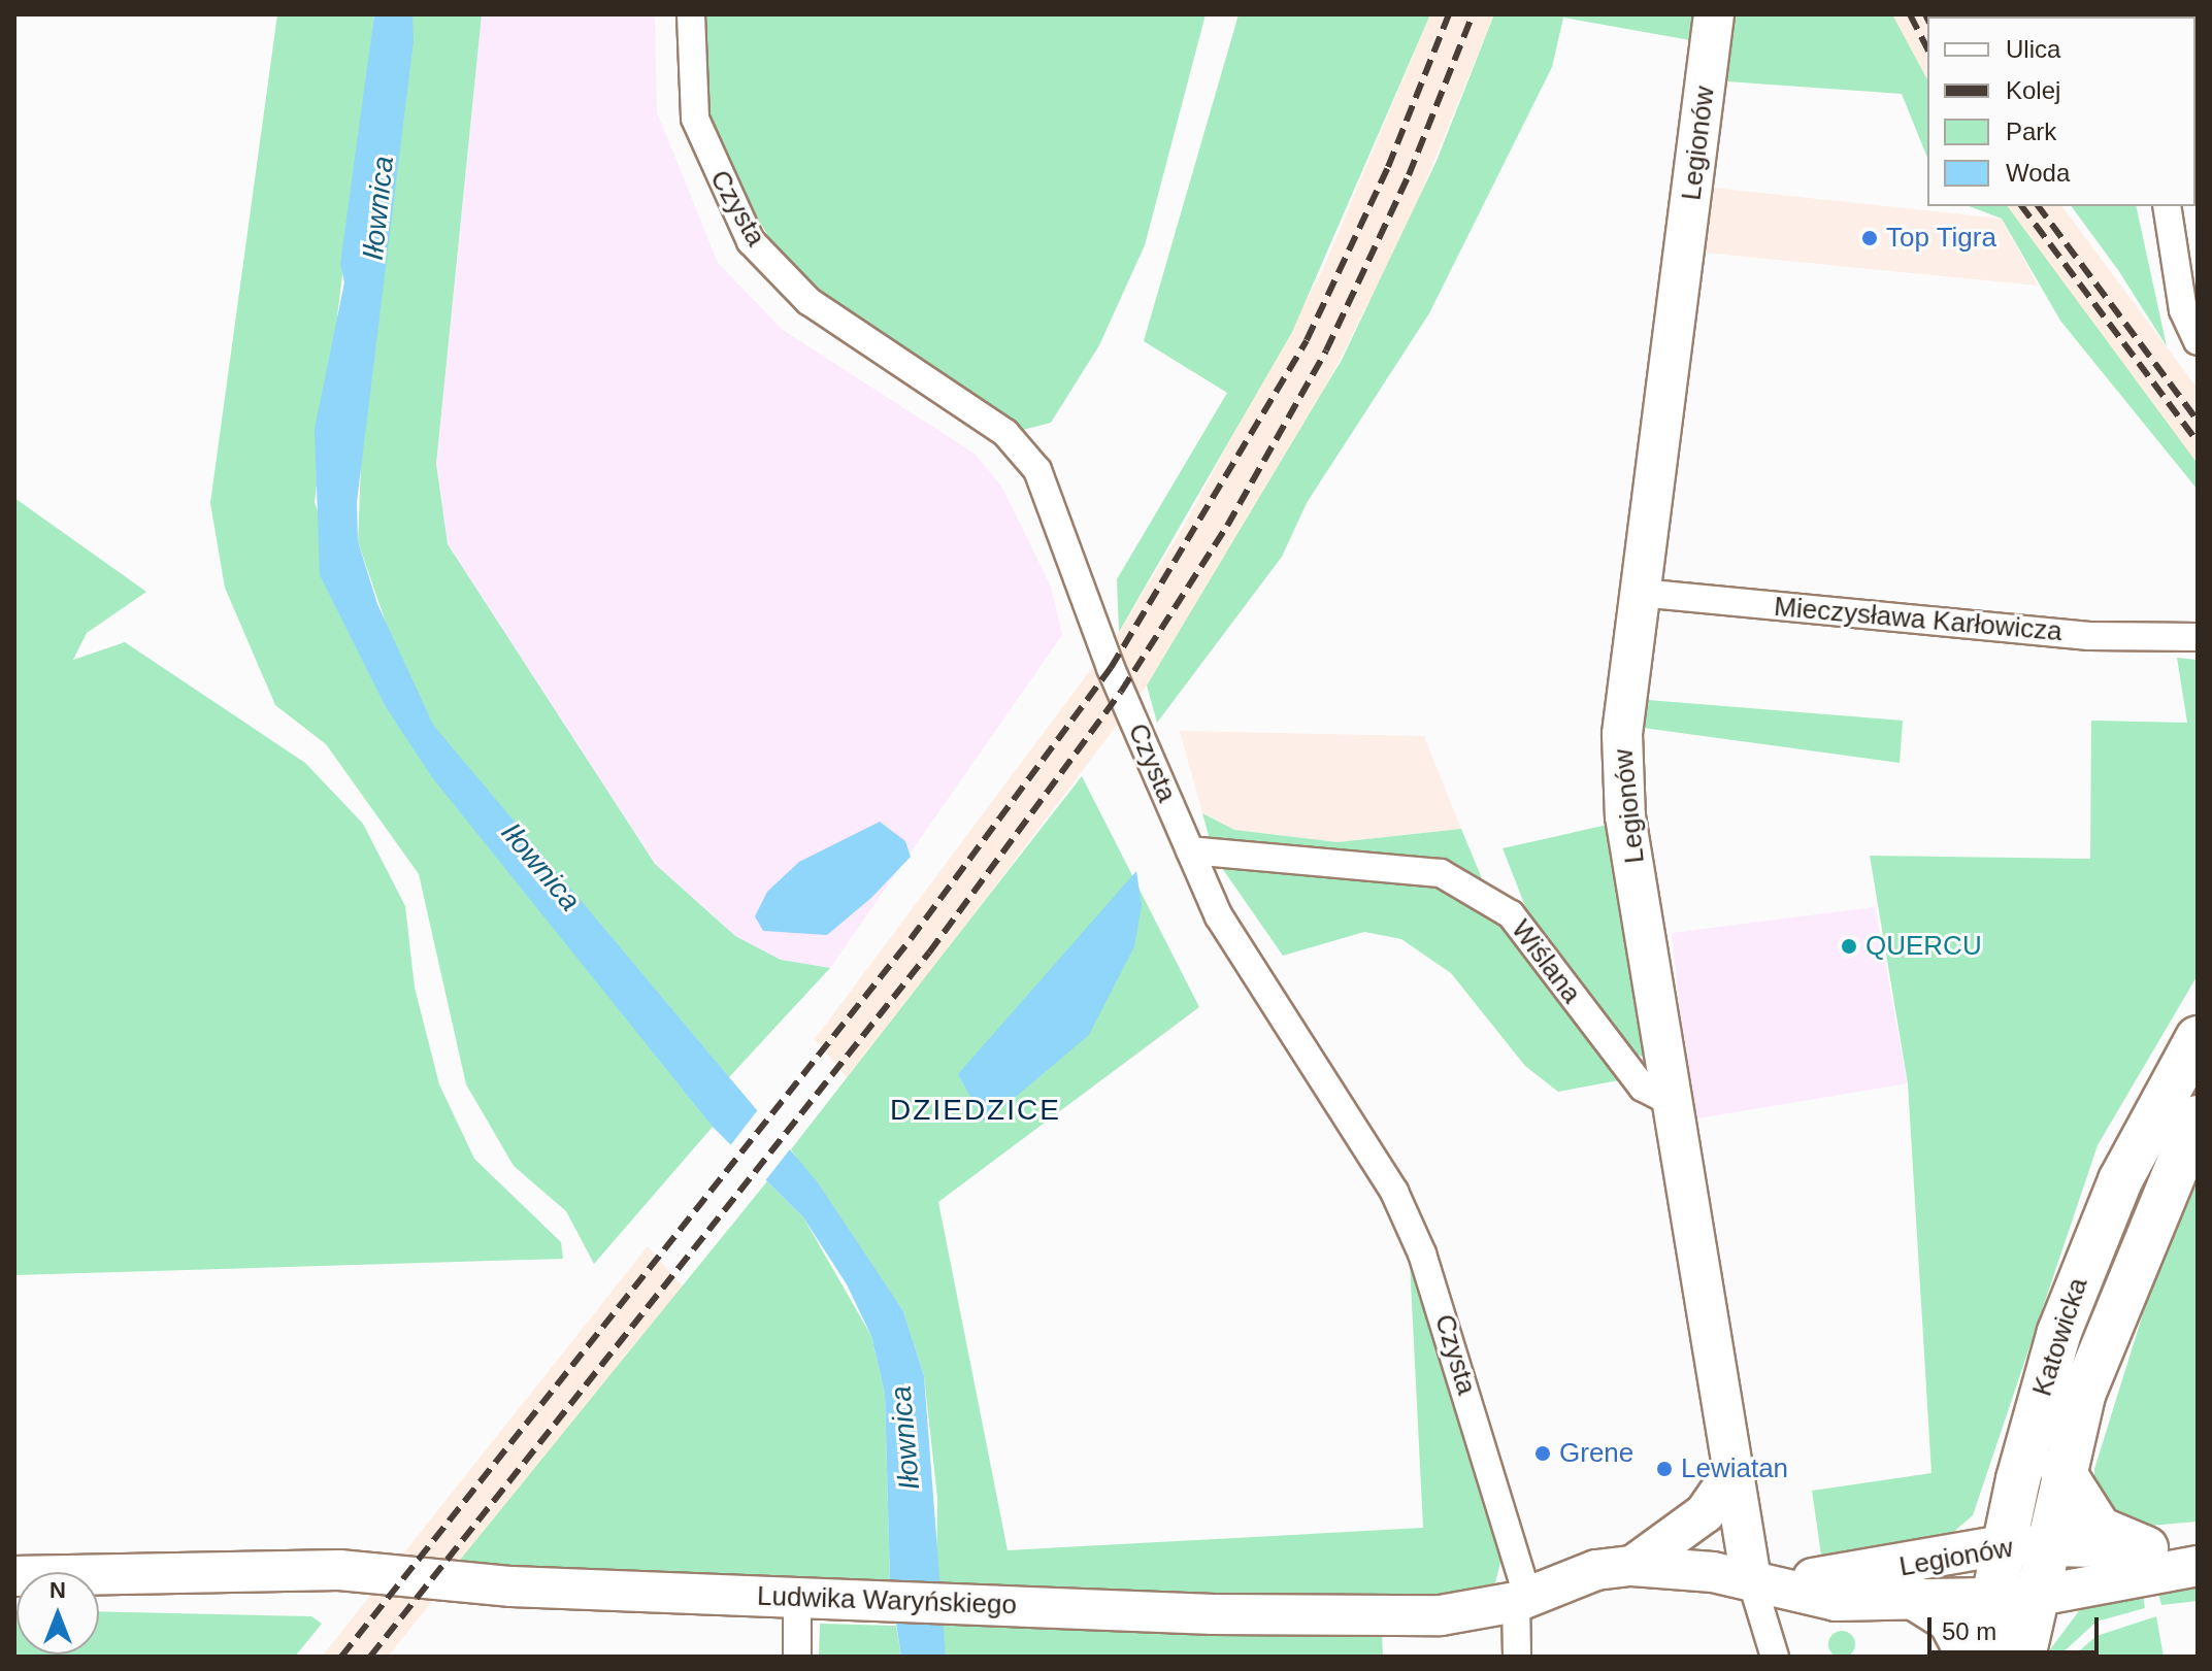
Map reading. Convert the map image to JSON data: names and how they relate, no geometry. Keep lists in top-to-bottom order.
{
  "streets": {
    "main road": ["Katowicka"],
    "street": [
      "Legionów",
      "Czysta",
      "Mieczysława Karłowicza",
      "Wiślana",
      "Ludwika Waryńskiego"
    ]
  },
  "crossings": [
    ["Legionów", "Mieczysława Karłowicza"],
    ["Legionów", "Wiślana"],
    ["Legionów", "Katowicka"],
    ["Legionów", "Ludwika Waryńskiego"],
    ["Czysta", "Wiślana"],
    ["Czysta", "Ludwika Waryńskiego"]
  ],
  "districts": ["DZIEDZICE"],
  "water": ["Iłownica"],
  "places": [
    "Top Tigra",
    "QUERCU",
    "Grene",
    "Lewiatan"
  ],
  "legend": [
    "Ulica",
    "Kolej",
    "Park",
    "Woda"
  ],
  "scale_bar": "50 m",
  "north": "top"
}
